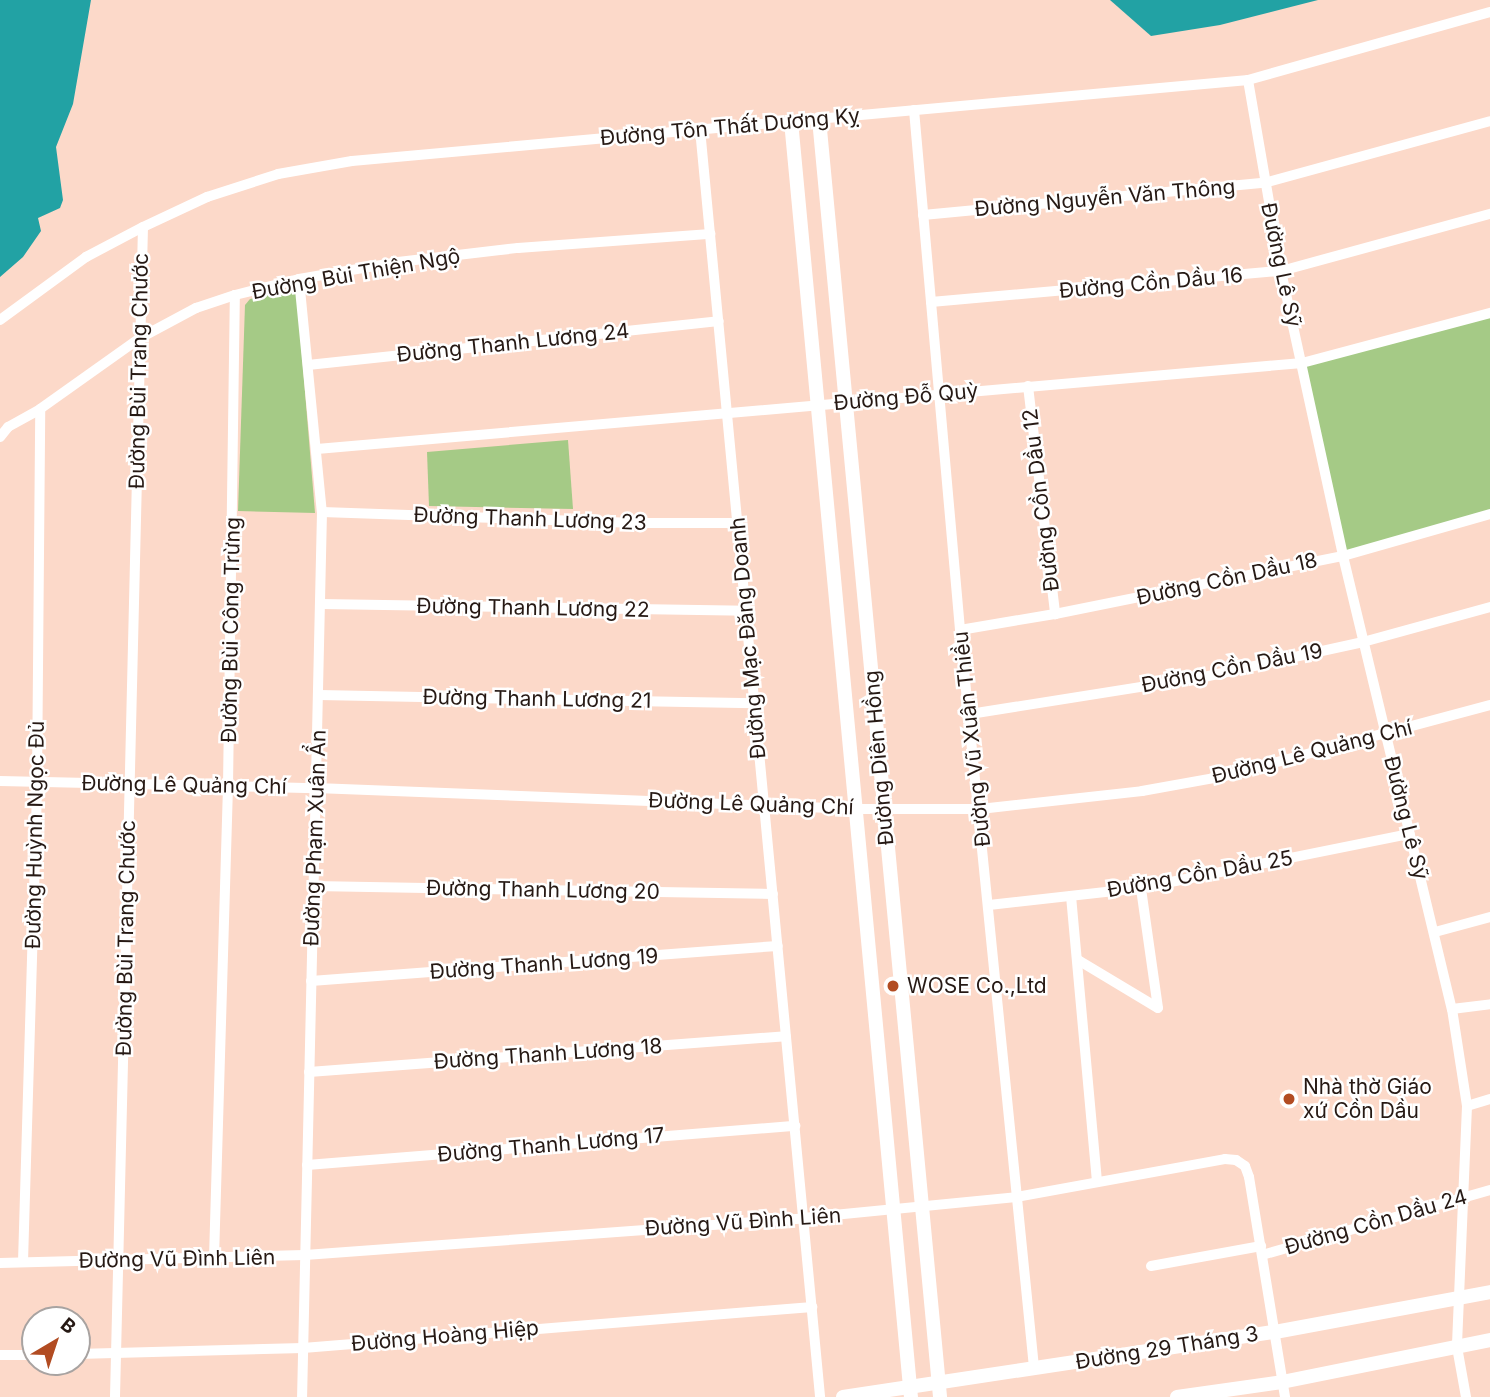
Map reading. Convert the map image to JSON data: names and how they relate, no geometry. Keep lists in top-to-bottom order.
{
  "streets": {
    "street": [
      "Đường Tôn Thất Dương Kỵ",
      "Đường Nguyễn Văn Thông",
      "Đường Lê Sỹ",
      "Đường Bùi Thiện Ngộ",
      "Đường Cồn Dầu 16",
      "Đường Thanh Lương 24",
      "Đường Bùi Trang Chước",
      "Đường Đỗ Quỳ",
      "Đường Cồn Dầu 12",
      "Đường Thanh Lương 23",
      "Đường Cồn Dầu 18",
      "Đường Thanh Lương 22",
      "Đường Bùi Công Trừng",
      "Đường Mạc Đăng Doanh",
      "Đường Cồn Dầu 19",
      "Đường Thanh Lương 21",
      "Đường Vũ Xuân Thiều",
      "Đường Lê Quảng Chí",
      "Đường Diên Hồng",
      "Đường Huỳnh Ngọc Đủ",
      "Đường Phạm Xuân Ẩn",
      "Đường Cồn Dầu 25",
      "Đường Thanh Lương 20",
      "Đường Thanh Lương 19",
      "Đường Thanh Lương 18",
      "Đường Thanh Lương 17",
      "Đường Vũ Đình Liên",
      "Đường Cồn Dầu 24",
      "Đường Hoàng Hiệp",
      "Đường 29 Tháng 3"
    ]
  },
  "crossings": [
    ["Đường Tôn Thất Dương Kỵ", "Đường Lê Sỹ"],
    ["Đường Tôn Thất Dương Kỵ", "Đường Bùi Trang Chước"],
    ["Đường Tôn Thất Dương Kỵ", "Đường Mạc Đăng Doanh"],
    ["Đường Tôn Thất Dương Kỵ", "Đường Vũ Xuân Thiều"],
    ["Đường Tôn Thất Dương Kỵ", "Đường Diên Hồng"],
    ["Đường Nguyễn Văn Thông", "Đường Lê Sỹ"],
    ["Đường Nguyễn Văn Thông", "Đường Vũ Xuân Thiều"],
    ["Đường Lê Sỹ", "Đường Cồn Dầu 16"],
    ["Đường Lê Sỹ", "Đường Đỗ Quỳ"],
    ["Đường Lê Sỹ", "Đường Cồn Dầu 18"],
    ["Đường Lê Sỹ", "Đường Cồn Dầu 19"],
    ["Đường Lê Sỹ", "Đường Lê Quảng Chí"],
    ["Đường Lê Sỹ", "Đường Cồn Dầu 25"],
    ["Đường Lê Sỹ", "Đường Cồn Dầu 24"],
    ["Đường Lê Sỹ", "Đường 29 Tháng 3"],
    ["Đường Bùi Thiện Ngộ", "Đường Bùi Trang Chước"],
    ["Đường Bùi Thiện Ngộ", "Đường Bùi Công Trừng"],
    ["Đường Bùi Thiện Ngộ", "Đường Mạc Đăng Doanh"],
    ["Đường Bùi Thiện Ngộ", "Đường Huỳnh Ngọc Đủ"],
    ["Đường Bùi Thiện Ngộ", "Đường Phạm Xuân Ẩn"],
    ["Đường Cồn Dầu 16", "Đường Vũ Xuân Thiều"],
    ["Đường Thanh Lương 24", "Đường Mạc Đăng Doanh"],
    ["Đường Thanh Lương 24", "Đường Phạm Xuân Ẩn"],
    ["Đường Bùi Trang Chước", "Đường Lê Quảng Chí"],
    ["Đường Bùi Trang Chước", "Đường Vũ Đình Liên"],
    ["Đường Bùi Trang Chước", "Đường Hoàng Hiệp"],
    ["Đường Đỗ Quỳ", "Đường Cồn Dầu 12"],
    ["Đường Đỗ Quỳ", "Đường Mạc Đăng Doanh"],
    ["Đường Đỗ Quỳ", "Đường Vũ Xuân Thiều"],
    ["Đường Đỗ Quỳ", "Đường Diên Hồng"],
    ["Đường Đỗ Quỳ", "Đường Phạm Xuân Ẩn"],
    ["Đường Cồn Dầu 12", "Đường Cồn Dầu 18"],
    ["Đường Thanh Lương 23", "Đường Mạc Đăng Doanh"],
    ["Đường Thanh Lương 23", "Đường Phạm Xuân Ẩn"],
    ["Đường Cồn Dầu 18", "Đường Vũ Xuân Thiều"],
    ["Đường Thanh Lương 22", "Đường Mạc Đăng Doanh"],
    ["Đường Thanh Lương 22", "Đường Phạm Xuân Ẩn"],
    ["Đường Bùi Công Trừng", "Đường Lê Quảng Chí"],
    ["Đường Bùi Công Trừng", "Đường Vũ Đình Liên"],
    ["Đường Mạc Đăng Doanh", "Đường Thanh Lương 21"],
    ["Đường Mạc Đăng Doanh", "Đường Lê Quảng Chí"],
    ["Đường Mạc Đăng Doanh", "Đường Thanh Lương 20"],
    ["Đường Mạc Đăng Doanh", "Đường Thanh Lương 19"],
    ["Đường Mạc Đăng Doanh", "Đường Thanh Lương 18"],
    ["Đường Mạc Đăng Doanh", "Đường Thanh Lương 17"],
    ["Đường Mạc Đăng Doanh", "Đường Vũ Đình Liên"],
    ["Đường Mạc Đăng Doanh", "Đường Hoàng Hiệp"],
    ["Đường Cồn Dầu 19", "Đường Vũ Xuân Thiều"],
    ["Đường Thanh Lương 21", "Đường Phạm Xuân Ẩn"],
    ["Đường Vũ Xuân Thiều", "Đường Lê Quảng Chí"],
    ["Đường Vũ Xuân Thiều", "Đường Cồn Dầu 25"],
    ["Đường Vũ Xuân Thiều", "Đường Vũ Đình Liên"],
    ["Đường Vũ Xuân Thiều", "Đường 29 Tháng 3"],
    ["Đường Lê Quảng Chí", "Đường Diên Hồng"],
    ["Đường Lê Quảng Chí", "Đường Huỳnh Ngọc Đủ"],
    ["Đường Lê Quảng Chí", "Đường Phạm Xuân Ẩn"],
    ["Đường Diên Hồng", "Đường Vũ Đình Liên"],
    ["Đường Diên Hồng", "Đường 29 Tháng 3"],
    ["Đường Huỳnh Ngọc Đủ", "Đường Vũ Đình Liên"],
    ["Đường Phạm Xuân Ẩn", "Đường Thanh Lương 20"],
    ["Đường Phạm Xuân Ẩn", "Đường Thanh Lương 19"],
    ["Đường Phạm Xuân Ẩn", "Đường Thanh Lương 18"],
    ["Đường Phạm Xuân Ẩn", "Đường Thanh Lương 17"],
    ["Đường Phạm Xuân Ẩn", "Đường Vũ Đình Liên"],
    ["Đường Phạm Xuân Ẩn", "Đường Hoàng Hiệp"],
    ["Đường Vũ Đình Liên", "Đường Cồn Dầu 24"],
    ["Đường Vũ Đình Liên", "Đường 29 Tháng 3"]
  ],
  "places": ["WOSE Co.,Ltd", "Nhà thờ Giáo xứ Cồn Dầu"],
  "north": "top right"
}
